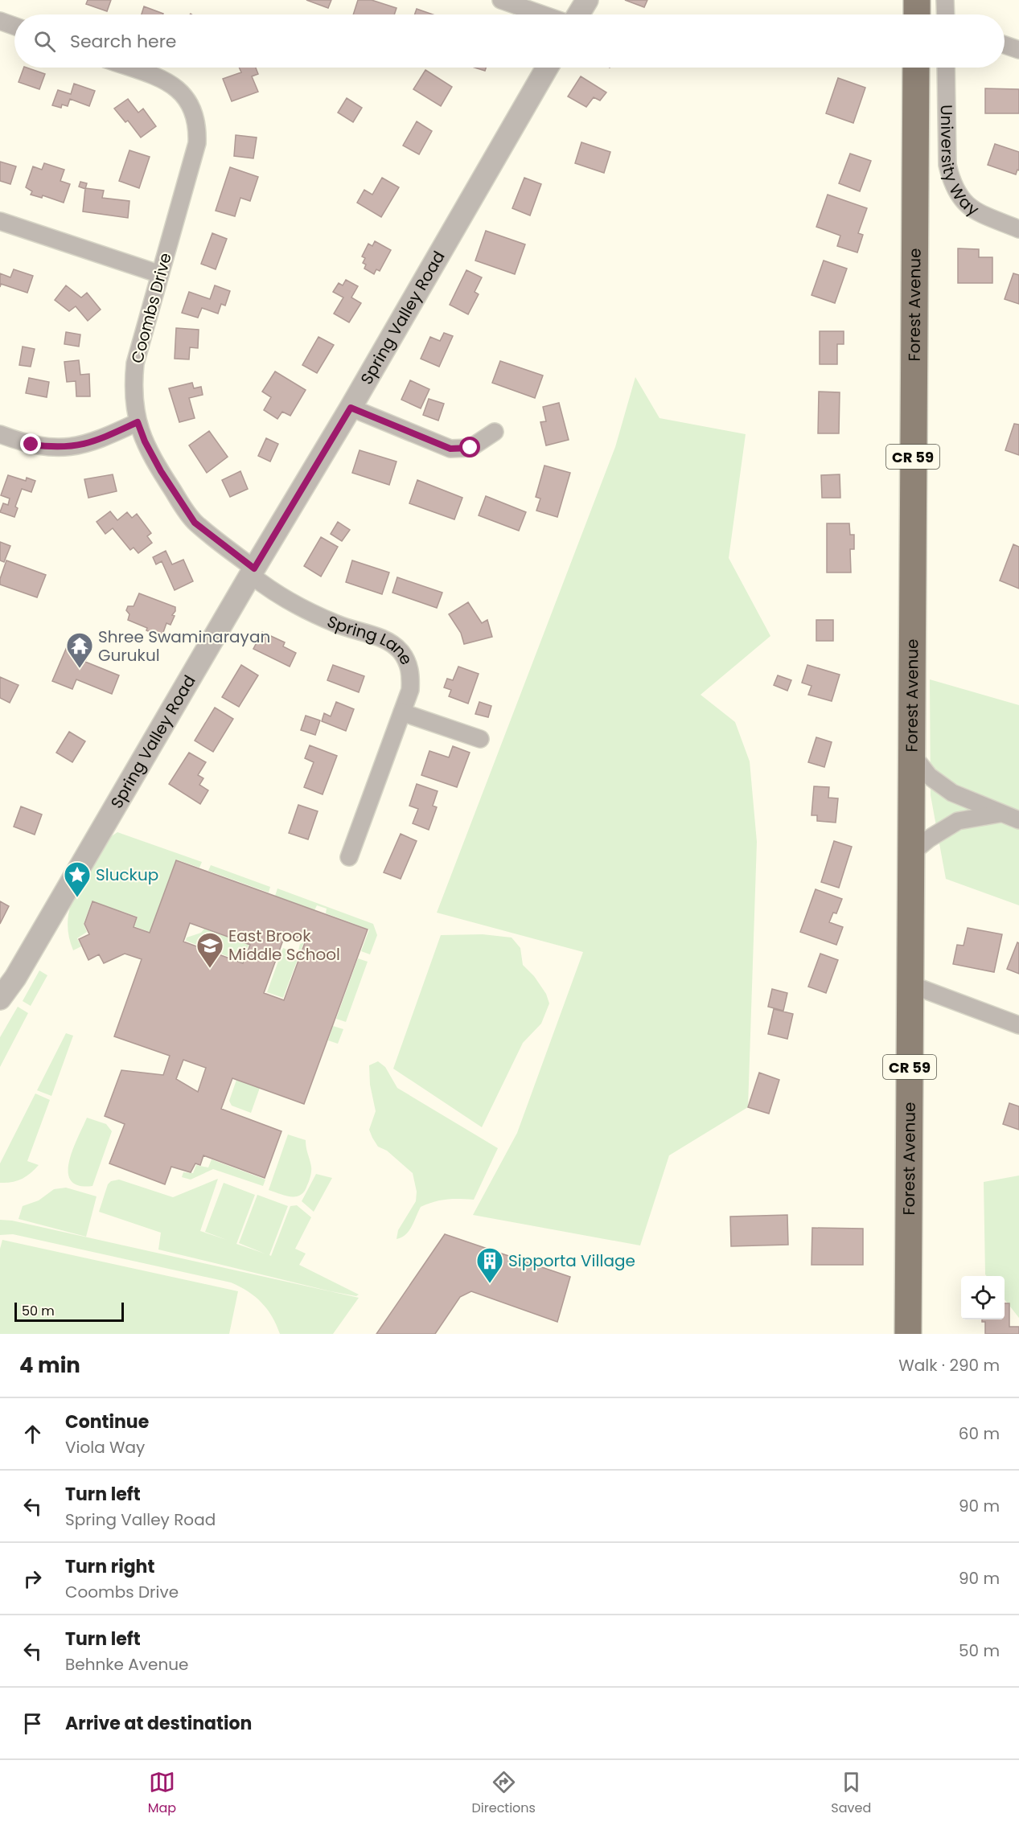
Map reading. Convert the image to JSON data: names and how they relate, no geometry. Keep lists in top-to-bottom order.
{
  "streets": {
    "main road": ["Forest Avenue", "CR 59"],
    "street": [
      "University Way",
      "Coombs Drive",
      "Spring Valley Road",
      "Spring Lane"
    ]
  },
  "crossings": [
    ["Coombs Drive", "Spring Valley Road"],
    ["Coombs Drive", "Spring Lane"],
    ["Spring Valley Road", "Spring Lane"]
  ],
  "places": {
    "temple": ["Shree Swaminarayan Gurukul"],
    "place": ["Sluckup"],
    "school or university": ["East Brook Middle School"],
    "building": ["Sipporta Village"]
  },
  "scale_bar": "50 m",
  "page": {
    "search": "Search here",
    "scale": "50 m",
    "heading": ["4 min", "Walk · 290 m"],
    "list": [
      ["Continue", "Viola Way", "60 m"],
      ["Turn left", "Spring Valley Road", "90 m"],
      ["Turn right", "Coombs Drive", "90 m"],
      ["Turn left", "Behnke Avenue", "50 m"],
      "Arrive at destination"
    ],
    "nav": ["Map", "Directions", "Saved"]
  }
}
